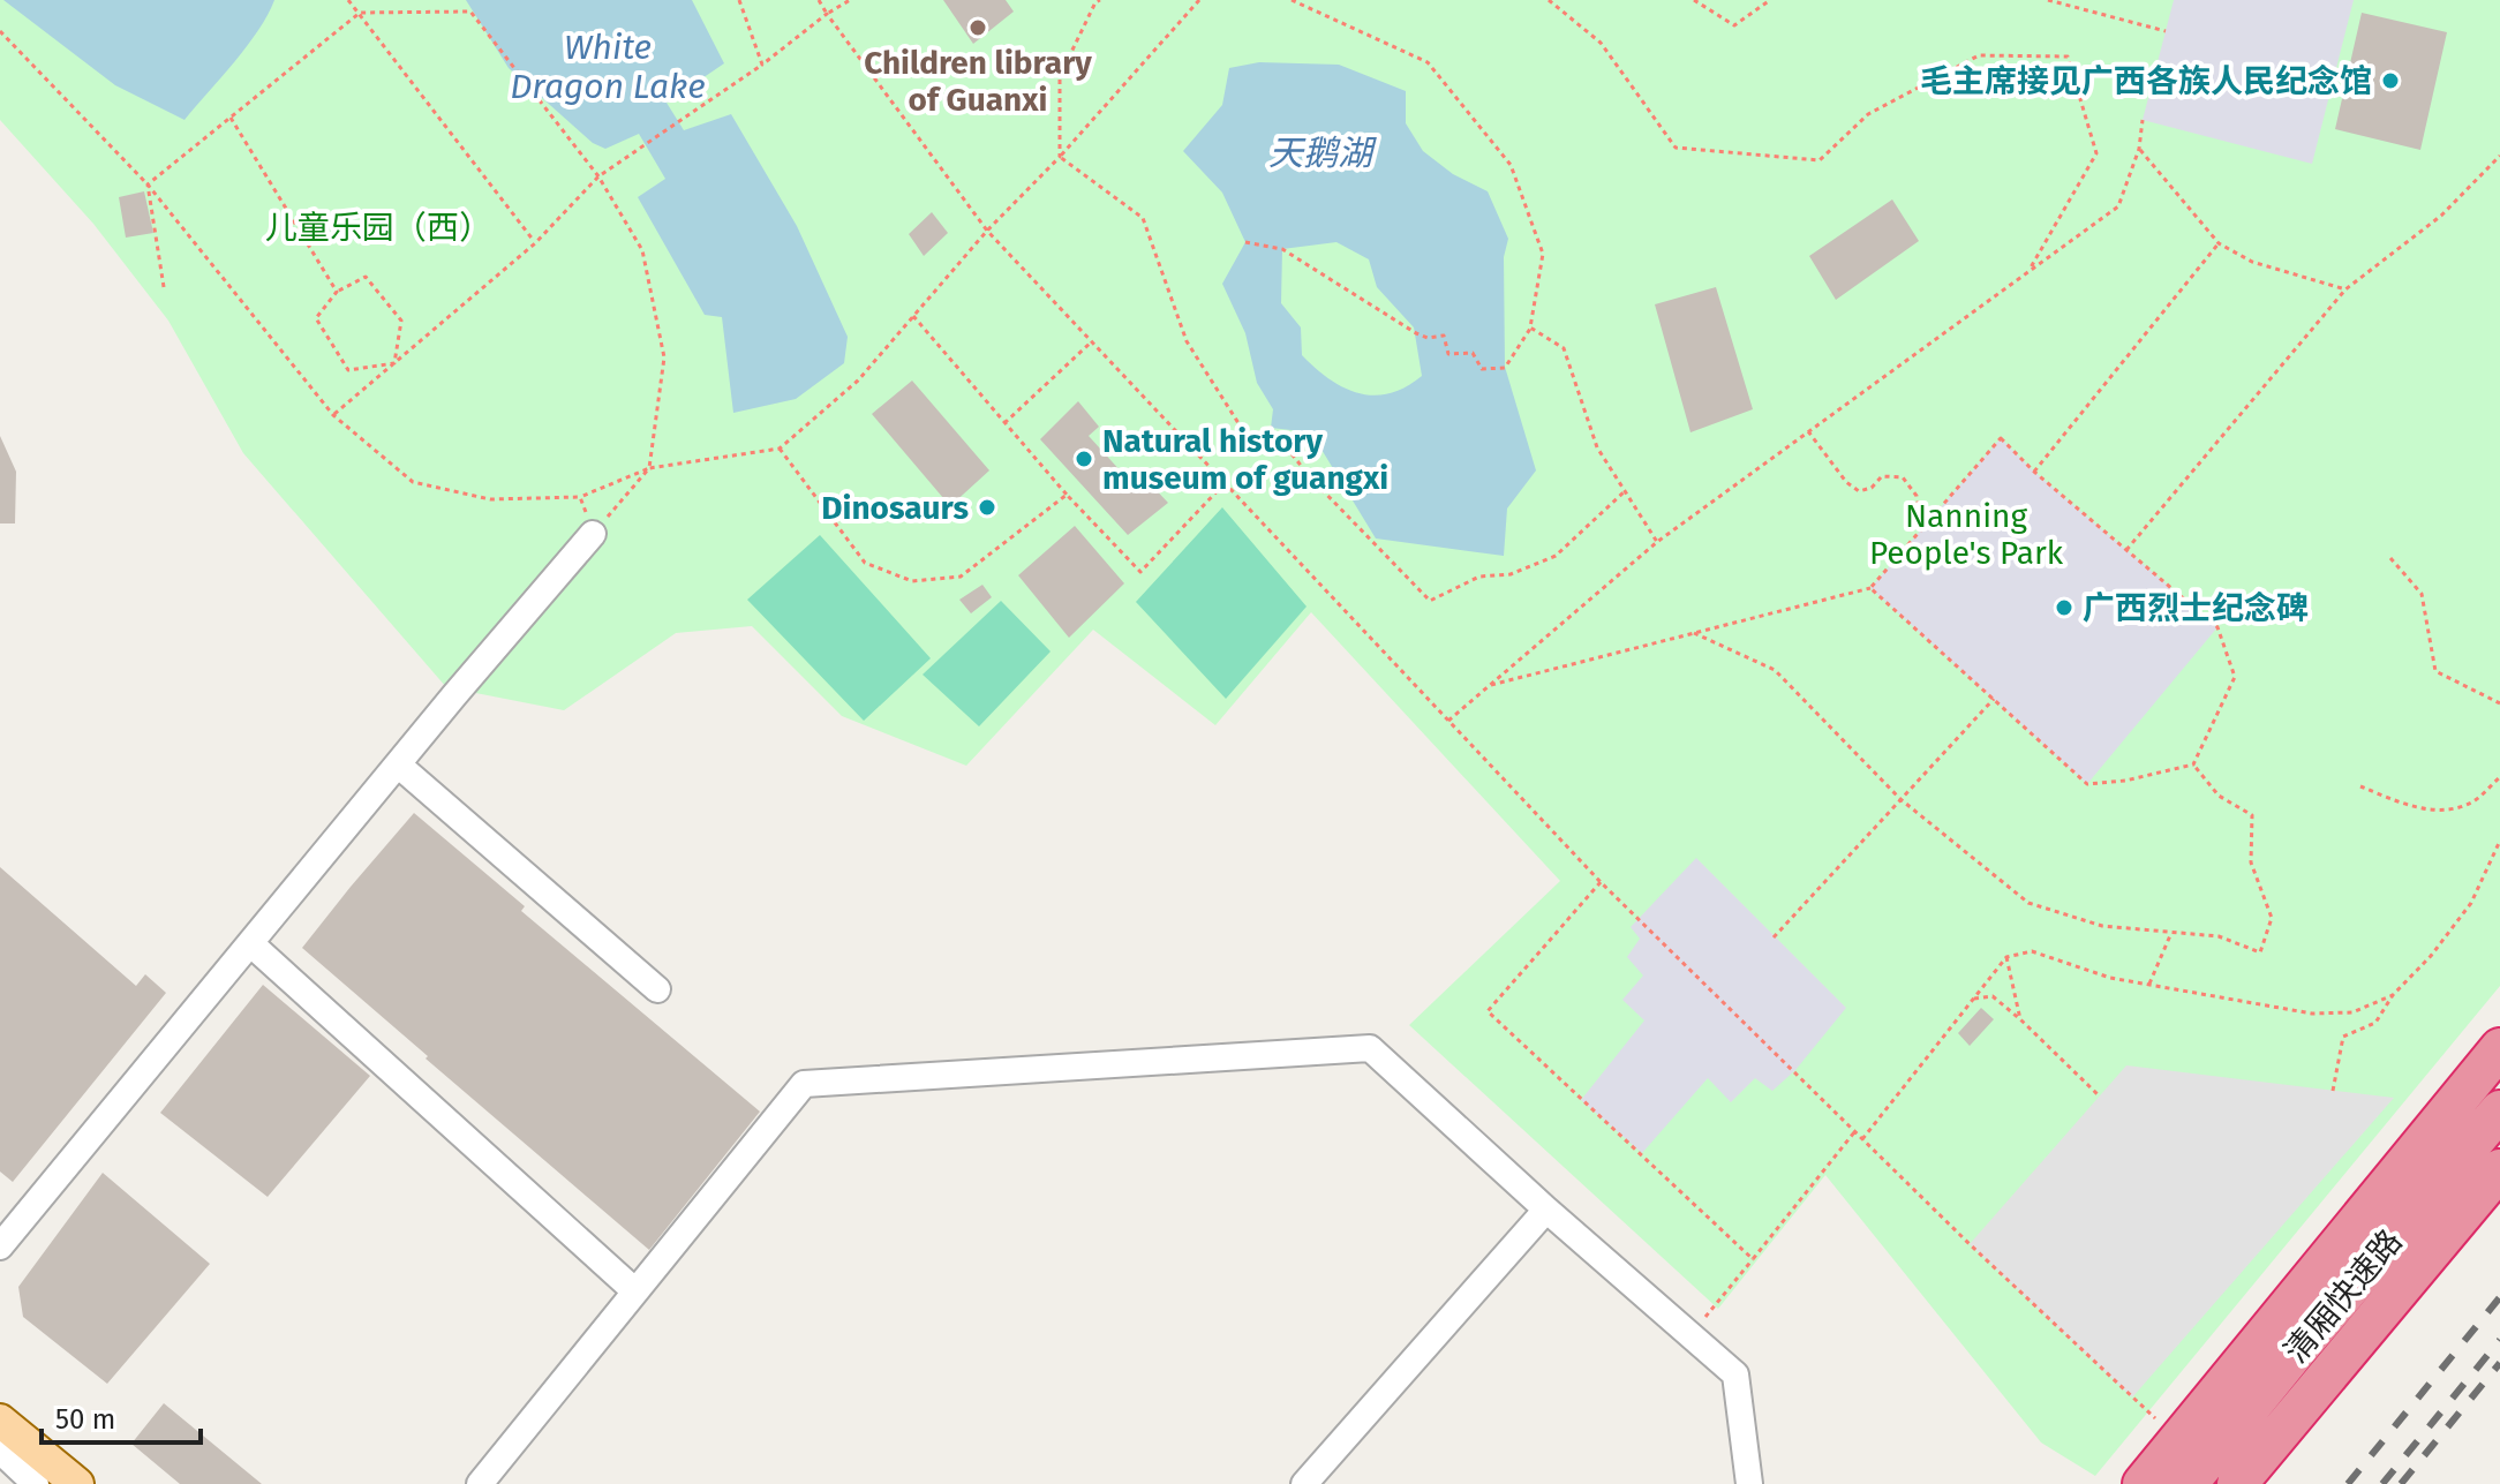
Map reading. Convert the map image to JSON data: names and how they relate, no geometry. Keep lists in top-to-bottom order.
{
  "streets": {
    "highway": ["清厢快速路"]
  },
  "water": ["White Dragon Lake", "天鹅湖"],
  "parks": ["儿童乐园（西）", "Nanning People's Park"],
  "places": [
    "Children library of Guanxi",
    "毛主席接见广西各族人民纪念馆",
    "Natural history museum of guangxi",
    "Dinosaurs",
    "广西烈士纪念碑"
  ],
  "scale_bar": "50 m"
}
